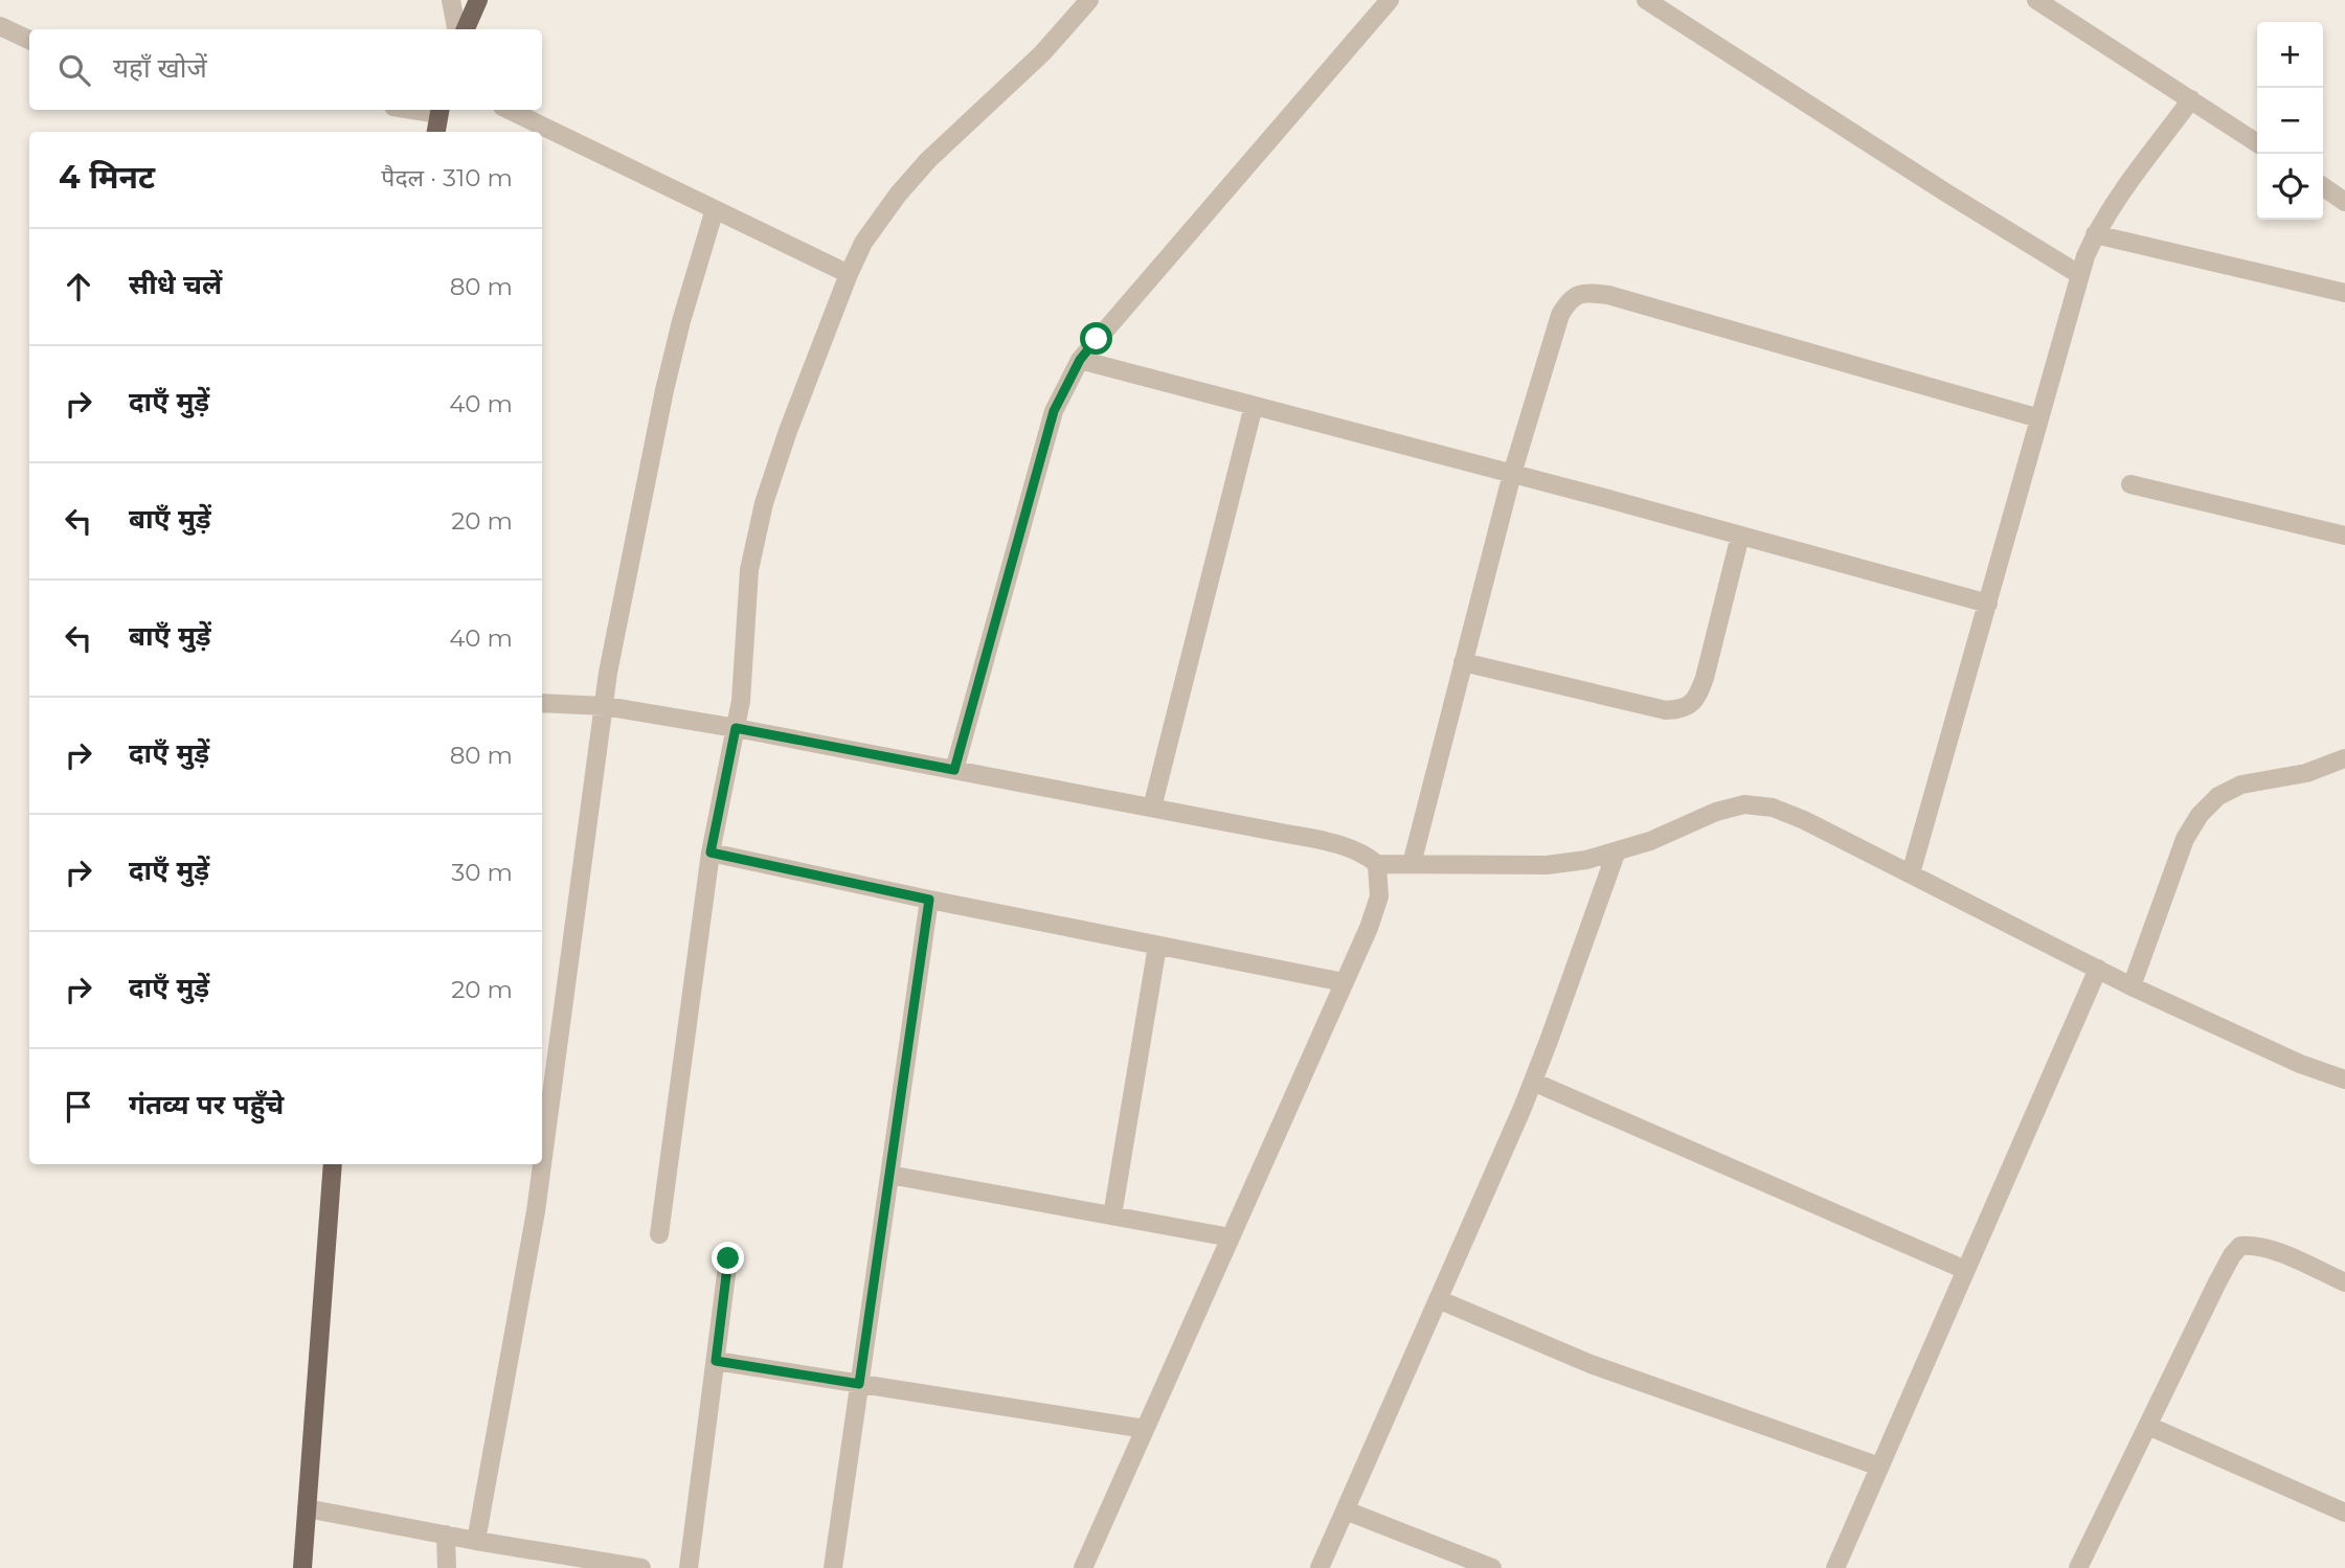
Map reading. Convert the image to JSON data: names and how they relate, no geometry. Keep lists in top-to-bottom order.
{
  "page": {
    "map_buttons": ["+", "−"],
    "search": "यहाँ खोजें",
    "heading": ["4 मिनट", "पैदल · 310 m"],
    "list": [
      ["सीधे चलें", "80 m"],
      ["दाएँ मुड़ें", "40 m"],
      ["बाएँ मुड़ें", "20 m"],
      ["बाएँ मुड़ें", "40 m"],
      ["दाएँ मुड़ें", "80 m"],
      ["दाएँ मुड़ें", "30 m"],
      ["दाएँ मुड़ें", "20 m"],
      "गंतव्य पर पहुँचे"
    ]
  }
}
